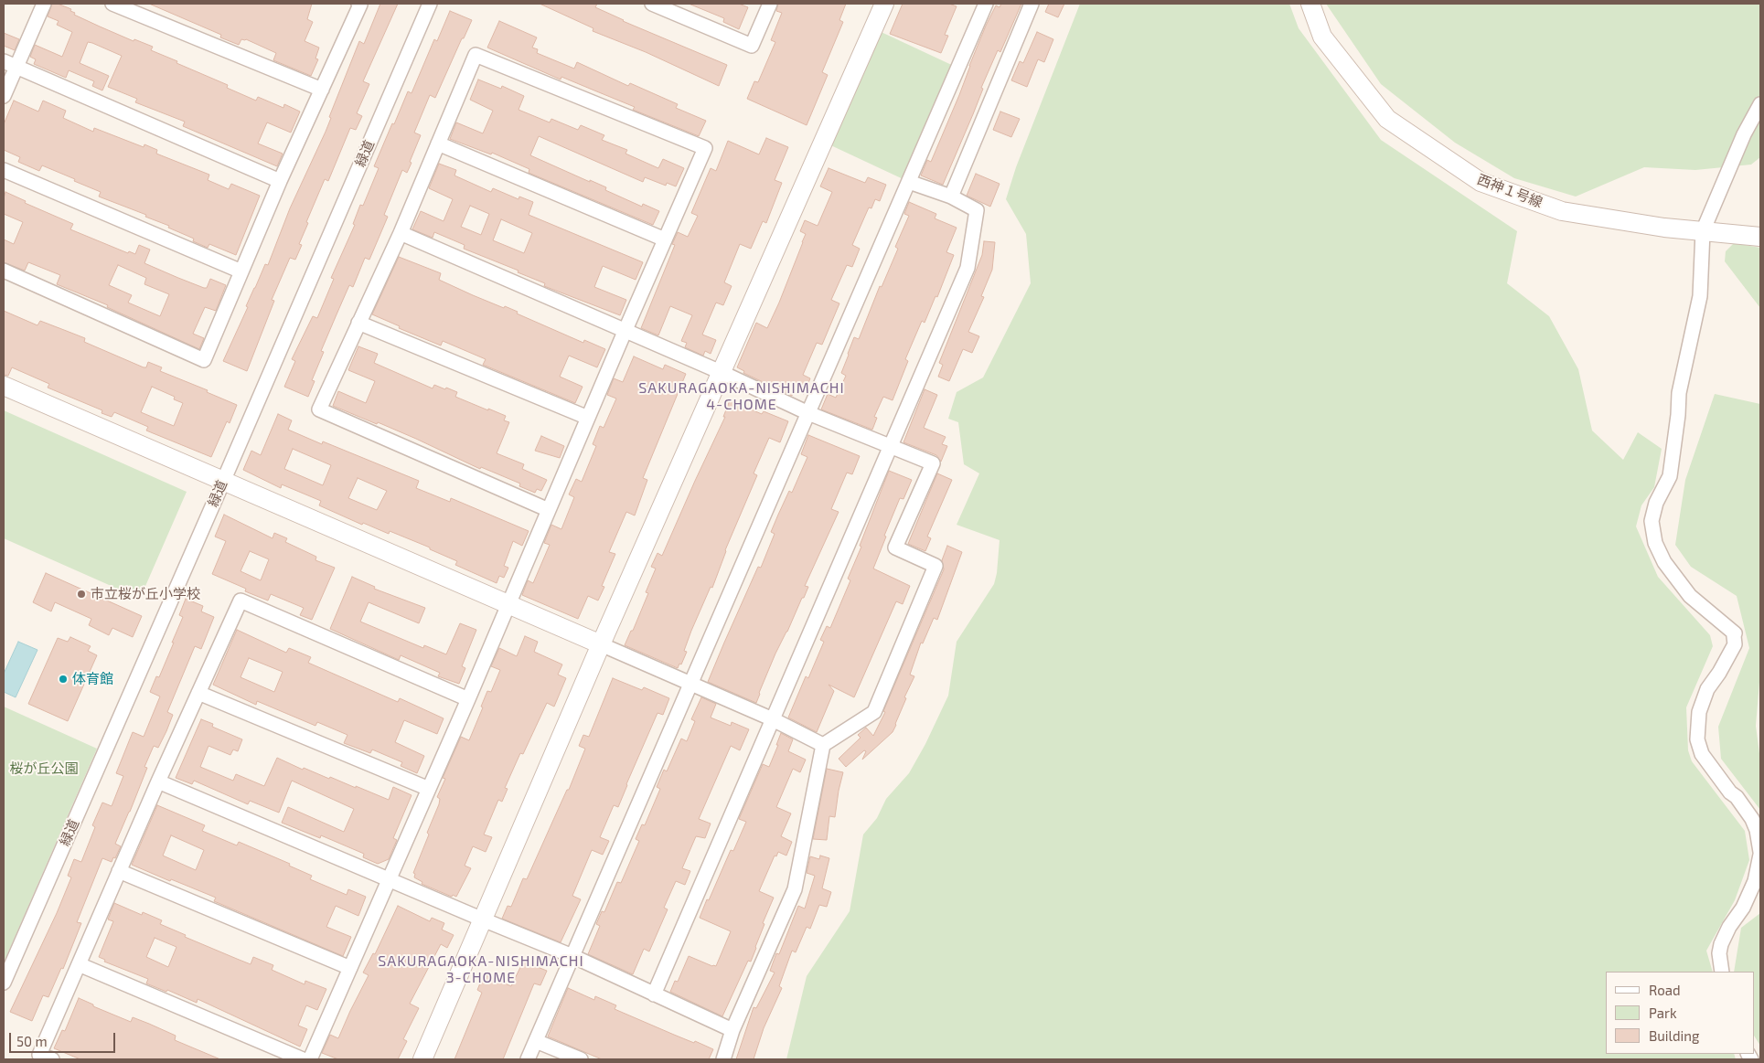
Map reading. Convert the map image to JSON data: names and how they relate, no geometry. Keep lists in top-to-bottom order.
{
  "streets": {
    "street": ["緑道", "西神１号線"]
  },
  "districts": ["SAKURAGAOKA-NISHIMACHI 4-CHOME", "SAKURAGAOKA-NISHIMACHI 3-CHOME"],
  "parks": ["桜が丘公園"],
  "places": ["市立桜が丘小学校", "体育館"],
  "legend": ["Road", "Park", "Building"],
  "scale_bar": "50 m"
}
